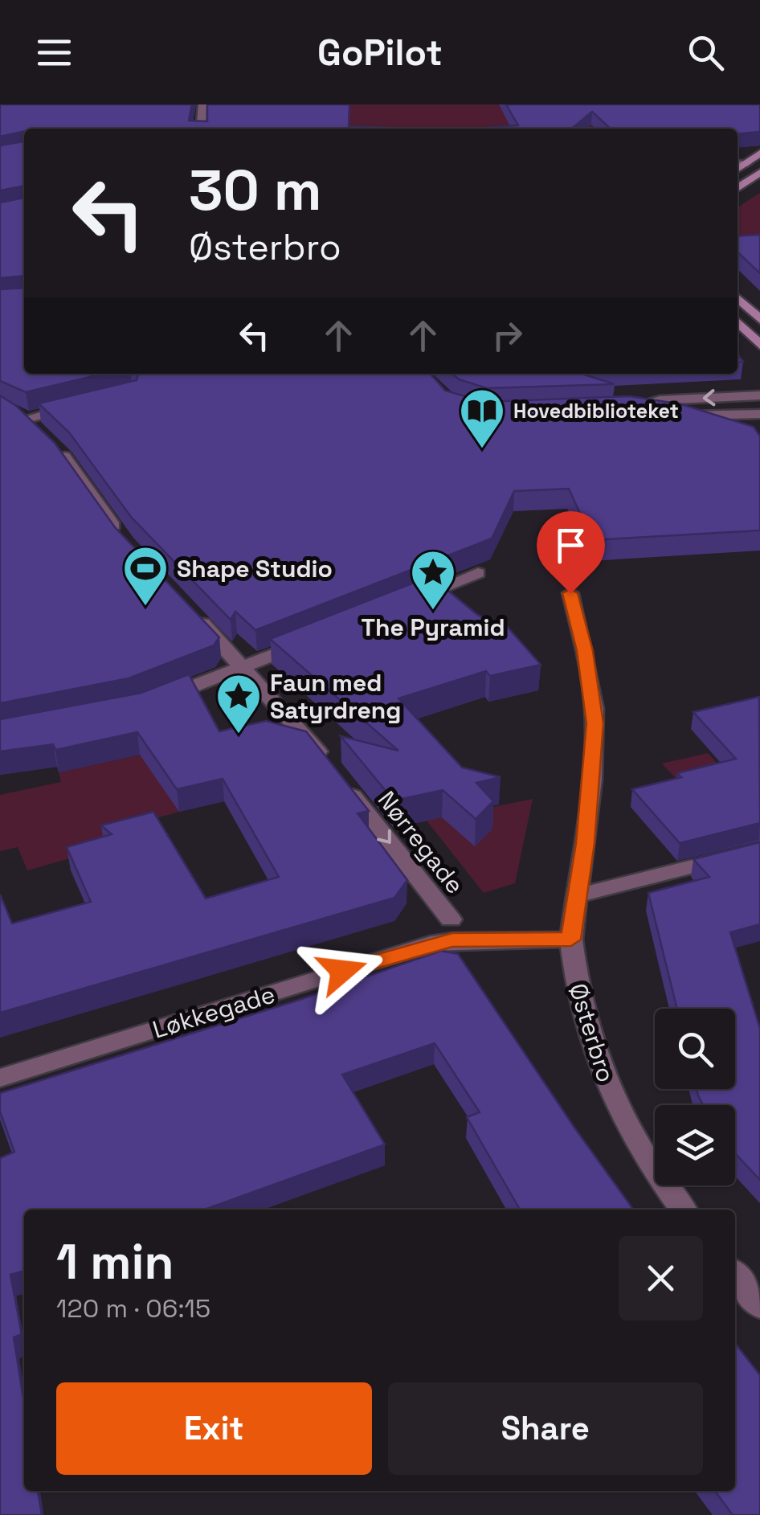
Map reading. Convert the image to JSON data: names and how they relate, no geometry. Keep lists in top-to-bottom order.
{
  "streets": {
    "street": ["Nørregade", "Løkkegade", "Østerbro"]
  },
  "crossings": [
    ["Løkkegade", "Østerbro"]
  ],
  "one_way": ["Nørregade"],
  "places": {
    "library": ["Hovedbiblioteket"],
    "sports": ["Shape Studio"],
    "place": ["The Pyramid", "Faun med Satyrdreng"]
  },
  "page": {
    "header": "GoPilot",
    "turn": ["30 m", "Østerbro"],
    "heading": ["1 min", "120 m · 06:15"],
    "buttons": ["Exit", "Share"]
  }
}
